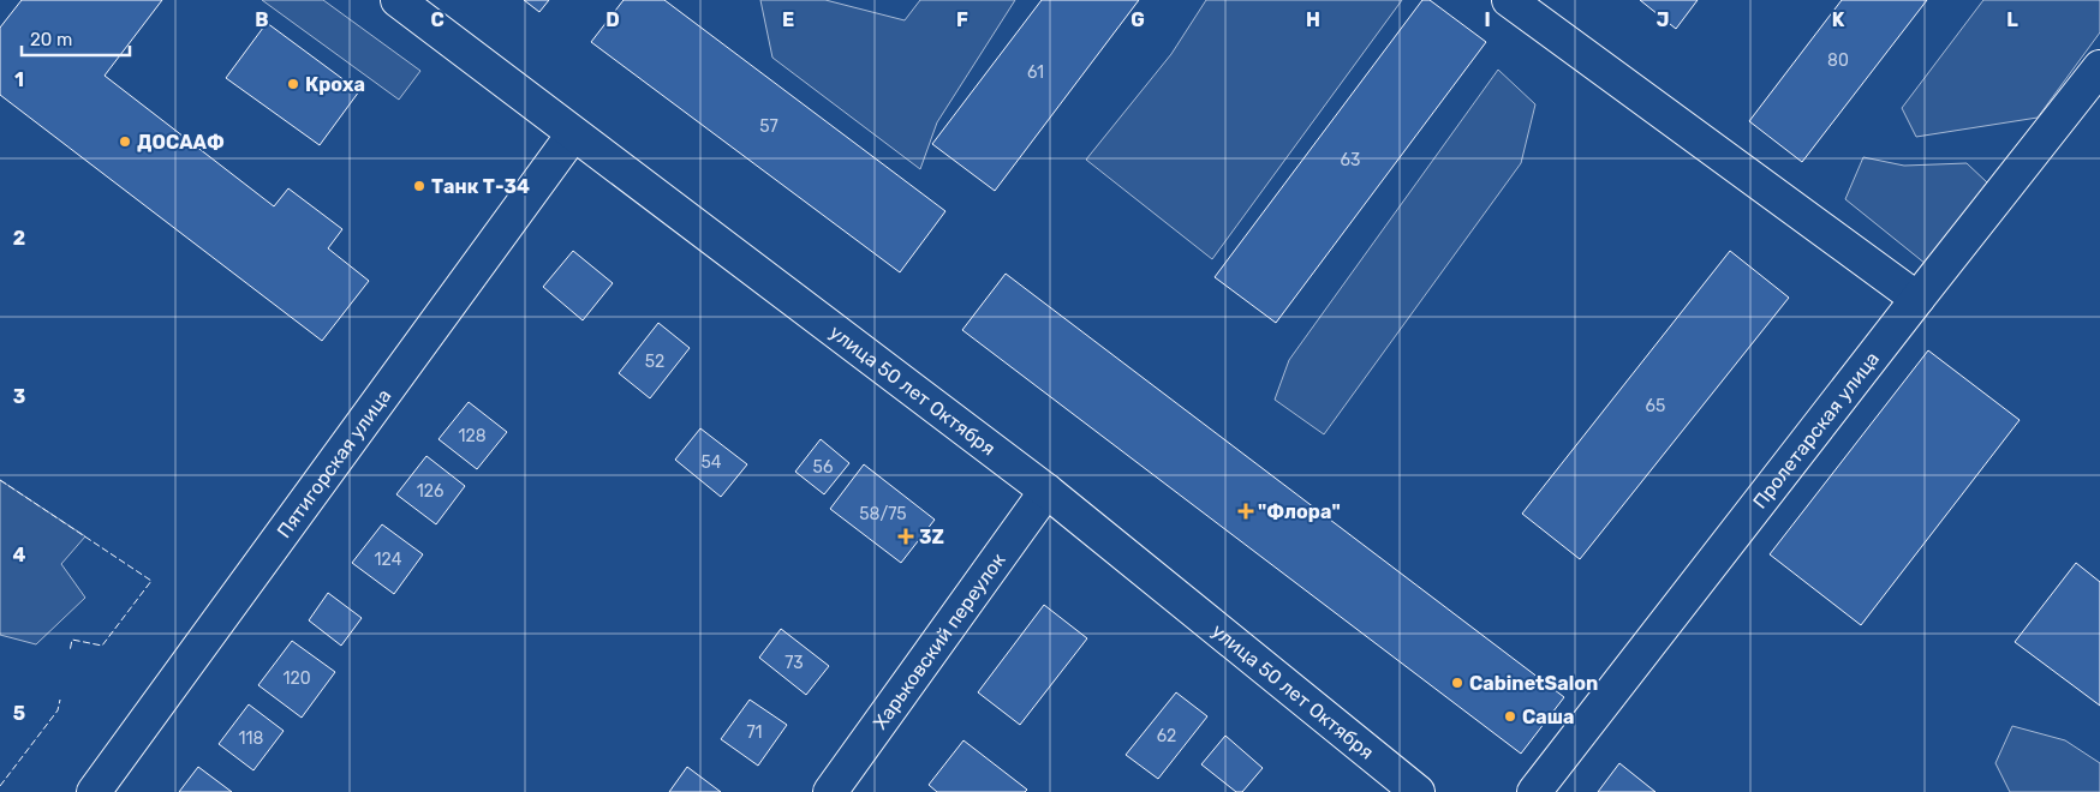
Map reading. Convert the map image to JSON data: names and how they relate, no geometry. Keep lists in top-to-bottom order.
{
  "streets": {
    "street": [
      "улица 50 лет Октября",
      "Пролетарская улица",
      "Пятигорская улица",
      "Харьковский переулок"
    ]
  },
  "crossings": [
    ["улица 50 лет Октября", "Пятигорская улица"],
    ["улица 50 лет Октября", "Харьковский переулок"]
  ],
  "places": {
    "other": [
      "Кроха",
      "ДОСААФ",
      "Танк Т-34",
      "CabinetSalon",
      "Саша"
    ],
    "health": ["\"Флора\"", "3Z"]
  },
  "house_numbers": [
    "80",
    "61",
    "57",
    "63",
    "52",
    "65",
    "128",
    "54",
    "56",
    "126",
    "58/75",
    "124",
    "73",
    "120",
    "71",
    "62",
    "118"
  ],
  "scale_bar": "20 m",
  "grid": {
    "columns": [
      "B",
      "C",
      "D",
      "E",
      "F",
      "G",
      "H",
      "I",
      "J",
      "K",
      "L"
    ],
    "rows": [
      "1",
      "2",
      "3",
      "4",
      "5"
    ]
  }
}
